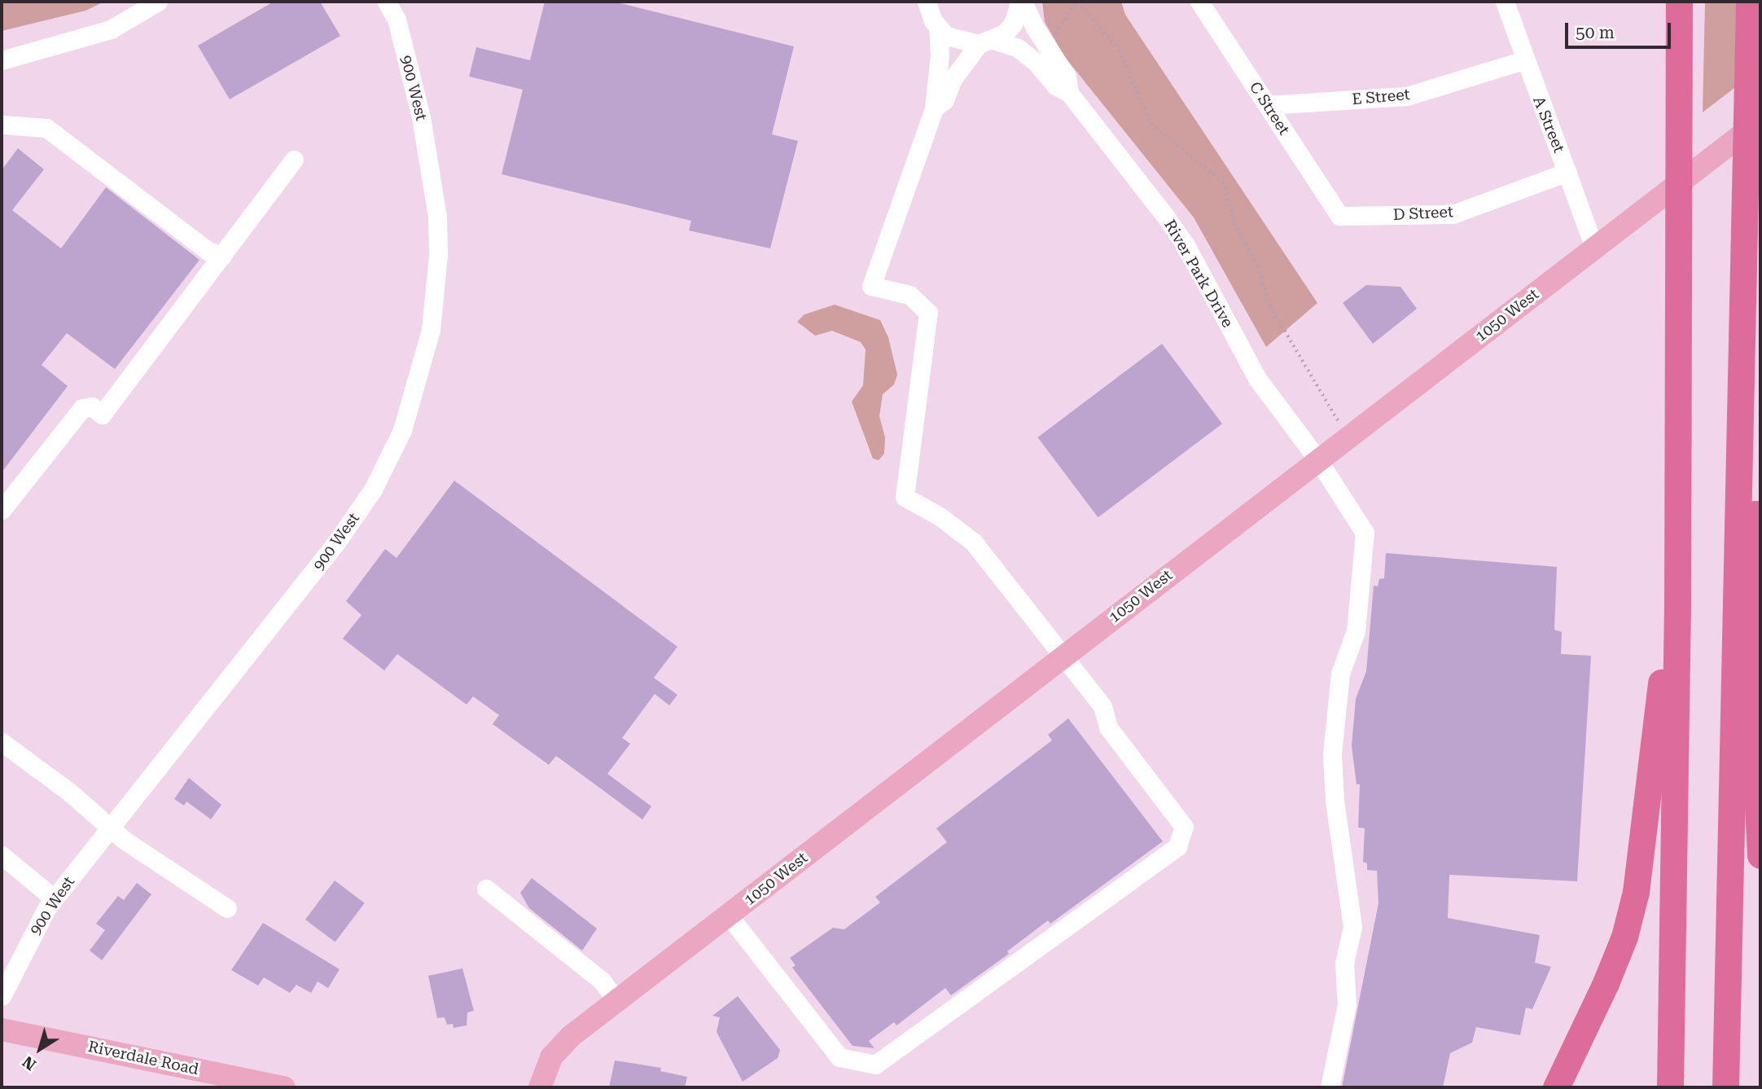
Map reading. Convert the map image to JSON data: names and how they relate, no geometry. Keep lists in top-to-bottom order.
{
  "streets": {
    "main road": ["1050 West", "Riverdale Road"],
    "street": [
      "900 West",
      "E Street",
      "C Street",
      "A Street",
      "D Street",
      "River Park Drive"
    ]
  },
  "crossings": [
    ["E Street", "C Street"],
    ["E Street", "A Street"],
    ["C Street", "D Street"],
    ["A Street", "D Street"],
    ["A Street", "1050 West"],
    ["River Park Drive", "1050 West"]
  ],
  "scale_bar": "50 m",
  "north": "bottom left"
}
